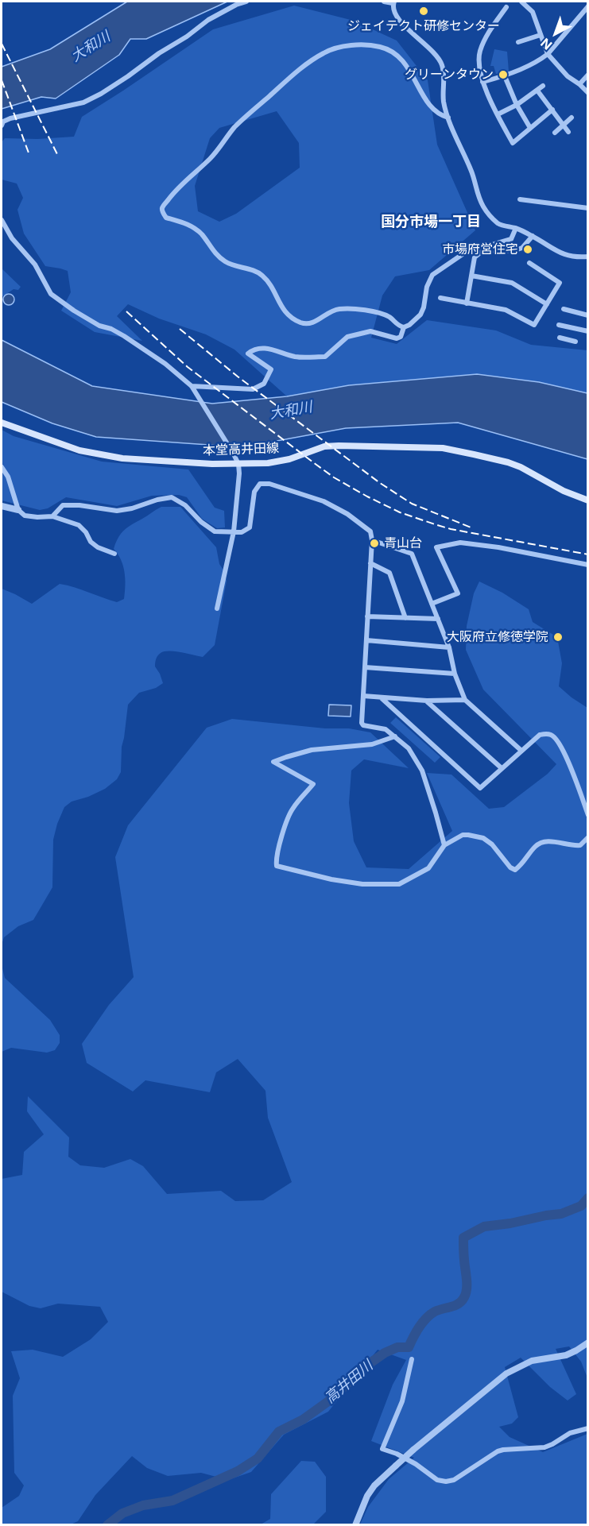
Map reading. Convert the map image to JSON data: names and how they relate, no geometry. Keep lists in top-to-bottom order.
{
  "streets": {
    "main road": ["本堂高井田線"]
  },
  "districts": ["国分市場一丁目"],
  "water": ["大和川", "高井田川"],
  "places": [
    "ジェイテクト研修センター",
    "グリーンタウン",
    "市場府営住宅",
    "青山台",
    "大阪府立修徳学院"
  ],
  "north": "bottom left"
}
